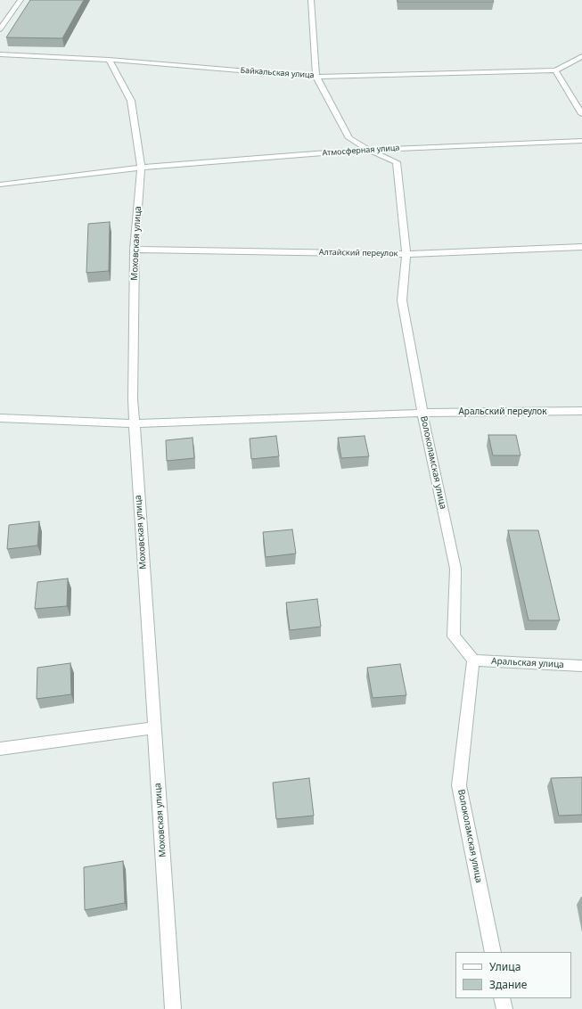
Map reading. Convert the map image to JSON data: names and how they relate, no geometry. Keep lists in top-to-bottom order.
{
  "streets": {
    "street": [
      "Байкальская улица",
      "Атмосферная улица",
      "Моховская улица",
      "Алтайский переулок",
      "Аральский переулок",
      "Волоколамская улица",
      "Аральская улица"
    ]
  },
  "crossings": [
    ["Байкальская улица", "Моховская улица"],
    ["Байкальская улица", "Волоколамская улица"],
    ["Атмосферная улица", "Моховская улица"],
    ["Атмосферная улица", "Волоколамская улица"],
    ["Моховская улица", "Алтайский переулок"],
    ["Моховская улица", "Аральский переулок"],
    ["Алтайский переулок", "Волоколамская улица"],
    ["Аральский переулок", "Волоколамская улица"],
    ["Волоколамская улица", "Аральская улица"]
  ],
  "legend": ["Улица", "Здание"]
}
